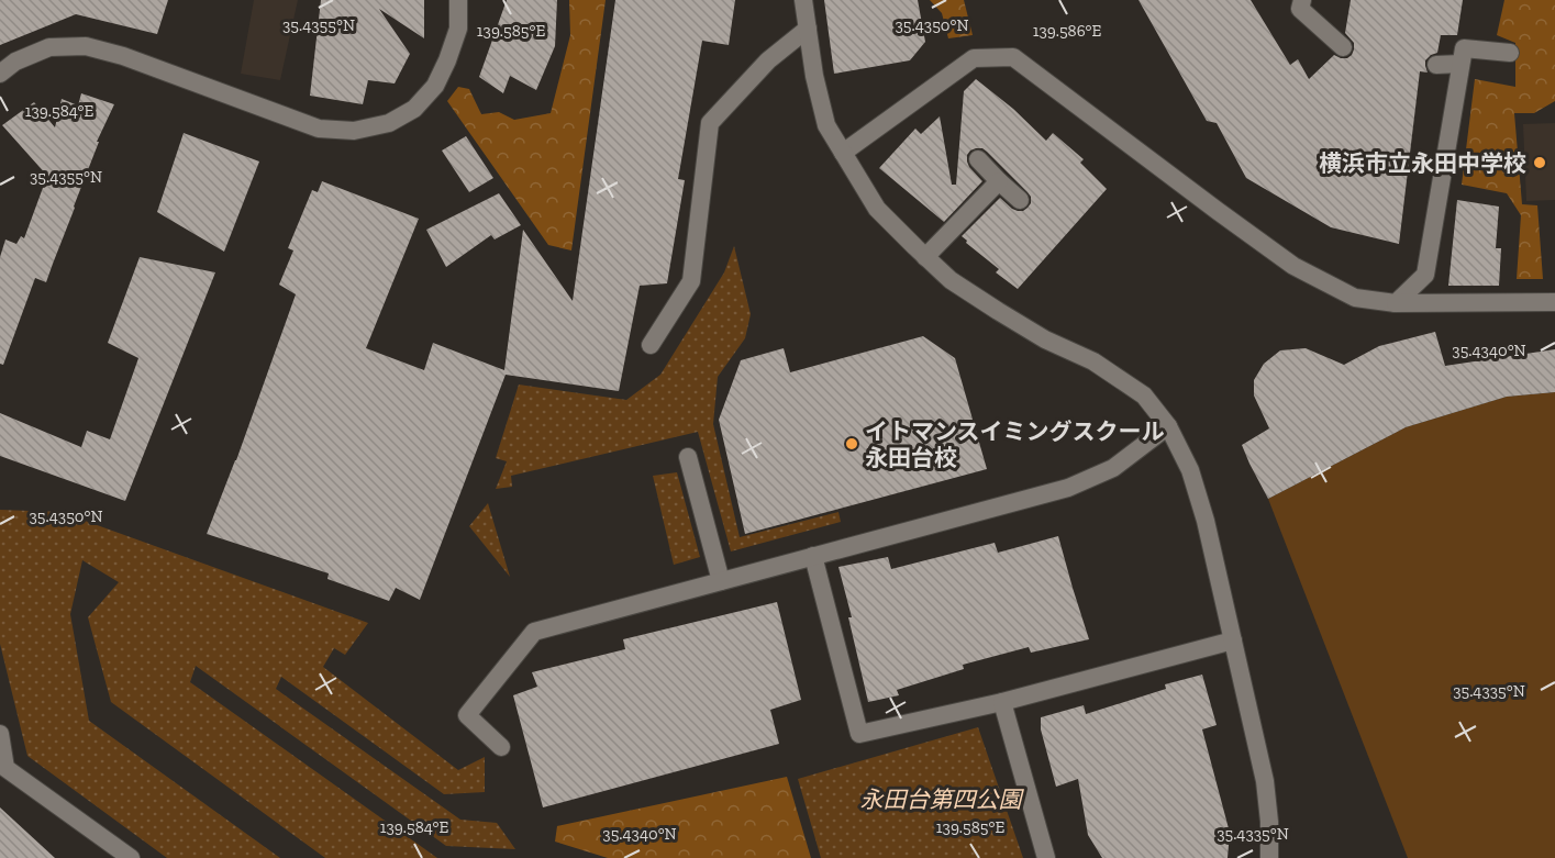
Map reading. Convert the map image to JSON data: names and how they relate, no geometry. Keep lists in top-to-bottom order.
{
  "parks": ["永田台第四公園"],
  "places": ["横浜市立永田中学校", "イトマンスイミングスクール 永田台校"],
  "coordinates": [
    "35.4350°N",
    "35.4355°N",
    "139.585°E",
    "139.586°E",
    "139.584°E",
    "35.4340°N",
    "35.4335°N"
  ]
}
